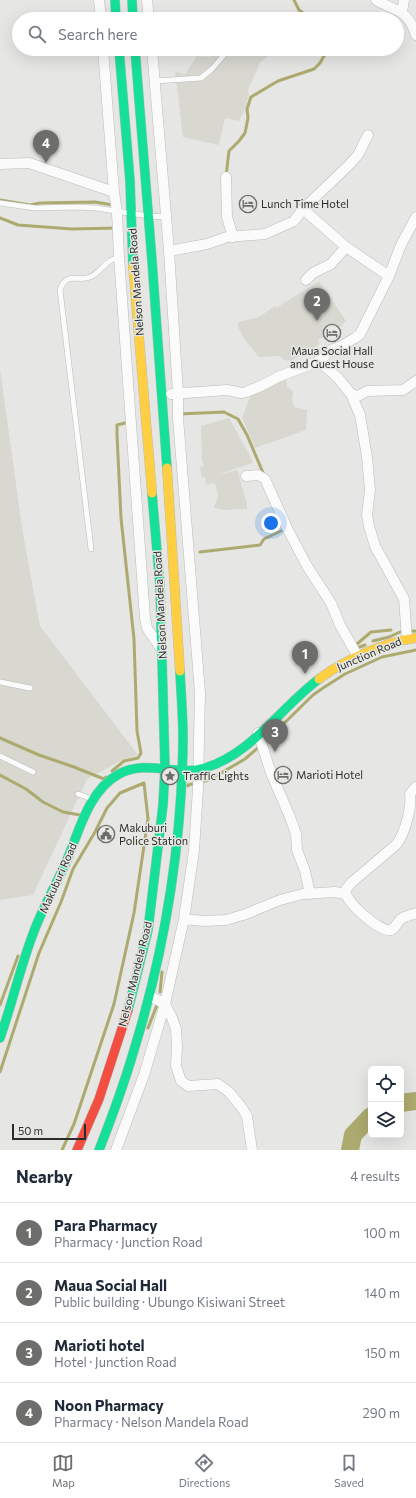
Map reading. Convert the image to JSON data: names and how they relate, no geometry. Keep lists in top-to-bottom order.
{
  "streets": {
    "main road": ["Nelson Mandela Road", "Junction Road", "Makuburi Road"]
  },
  "crossings": [
    ["Nelson Mandela Road", "Junction Road"],
    ["Nelson Mandela Road", "Makuburi Road"],
    ["Junction Road", "Makuburi Road"]
  ],
  "places": {
    "hotel": ["Lunch Time Hotel", "Maua Social Hall and Guest House", "Marioti Hotel"],
    "place": ["Traffic Lights"],
    "public building": ["Makuburi Police Station"]
  },
  "scale_bar": "50 m",
  "page": {
    "search": "Search here",
    "pins": [
      "4",
      "2",
      "1",
      "3"
    ],
    "scale": "50 m",
    "heading": ["Nearby", "4 results"],
    "list": [
      {
        "mark": "1",
        "name": "Para Pharmacy",
        "note": "Pharmacy · Junction Road",
        "value": "100 m"
      },
      {
        "mark": "2",
        "name": "Maua Social Hall",
        "note": "Public building · Ubungo Kisiwani Street",
        "value": "140 m"
      },
      {
        "mark": "3",
        "name": "Marioti hotel",
        "note": "Hotel · Junction Road",
        "value": "150 m"
      },
      {
        "mark": "4",
        "name": "Noon Pharmacy",
        "note": "Pharmacy · Nelson Mandela Road",
        "value": "290 m"
      }
    ],
    "nav": ["Map", "Directions", "Saved"]
  }
}
